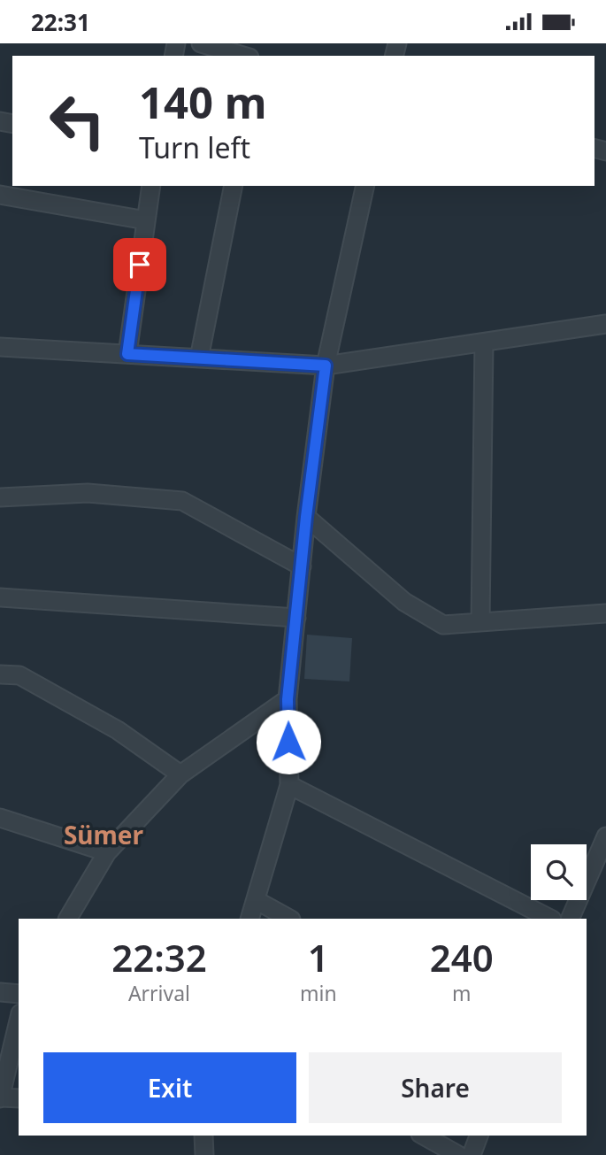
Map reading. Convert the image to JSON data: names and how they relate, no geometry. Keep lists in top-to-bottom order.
{
  "districts": ["Sümer"],
  "page": {
    "status": "22:31",
    "turn": ["140 m", "Turn left"],
    "eta": [
      "22:32",
      "Arrival",
      "1",
      "min",
      "240",
      "m"
    ],
    "buttons": ["Exit", "Share"]
  }
}
